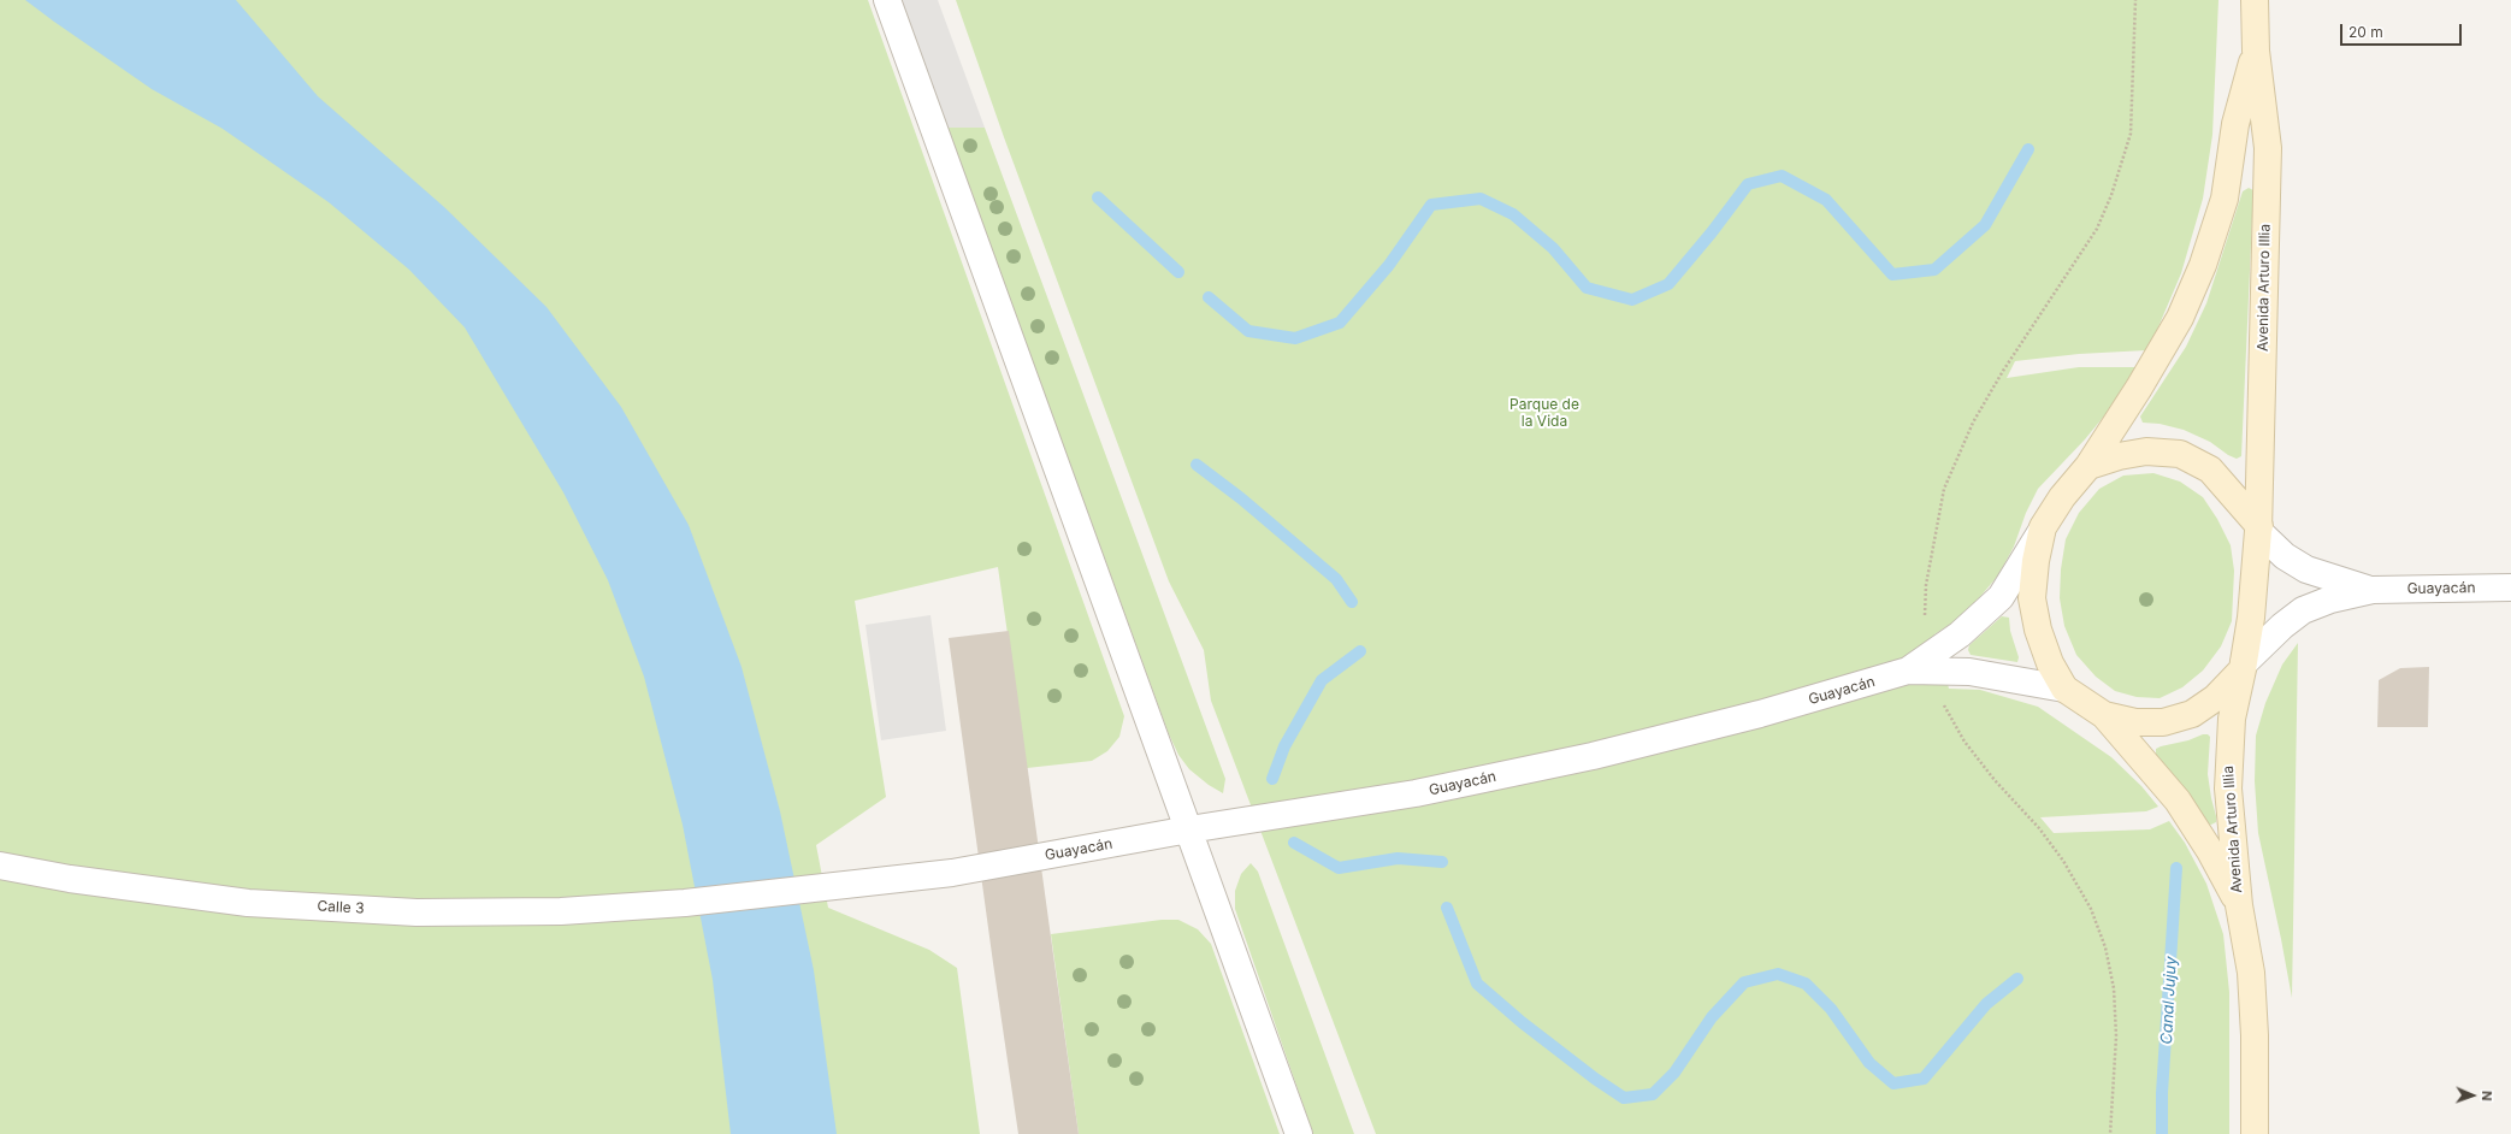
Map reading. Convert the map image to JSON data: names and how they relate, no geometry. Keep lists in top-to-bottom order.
{
  "streets": {
    "main road": ["Avenida Arturo Illia"],
    "street": ["Guayacán", "Calle 3"]
  },
  "crossings": [
    ["Avenida Arturo Illia", "Guayacán"],
    ["Guayacán", "Calle 3"]
  ],
  "water": ["Canal Jujuy"],
  "parks": ["Parque de la Vida"],
  "scale_bar": "20 m",
  "north": "right"
}
